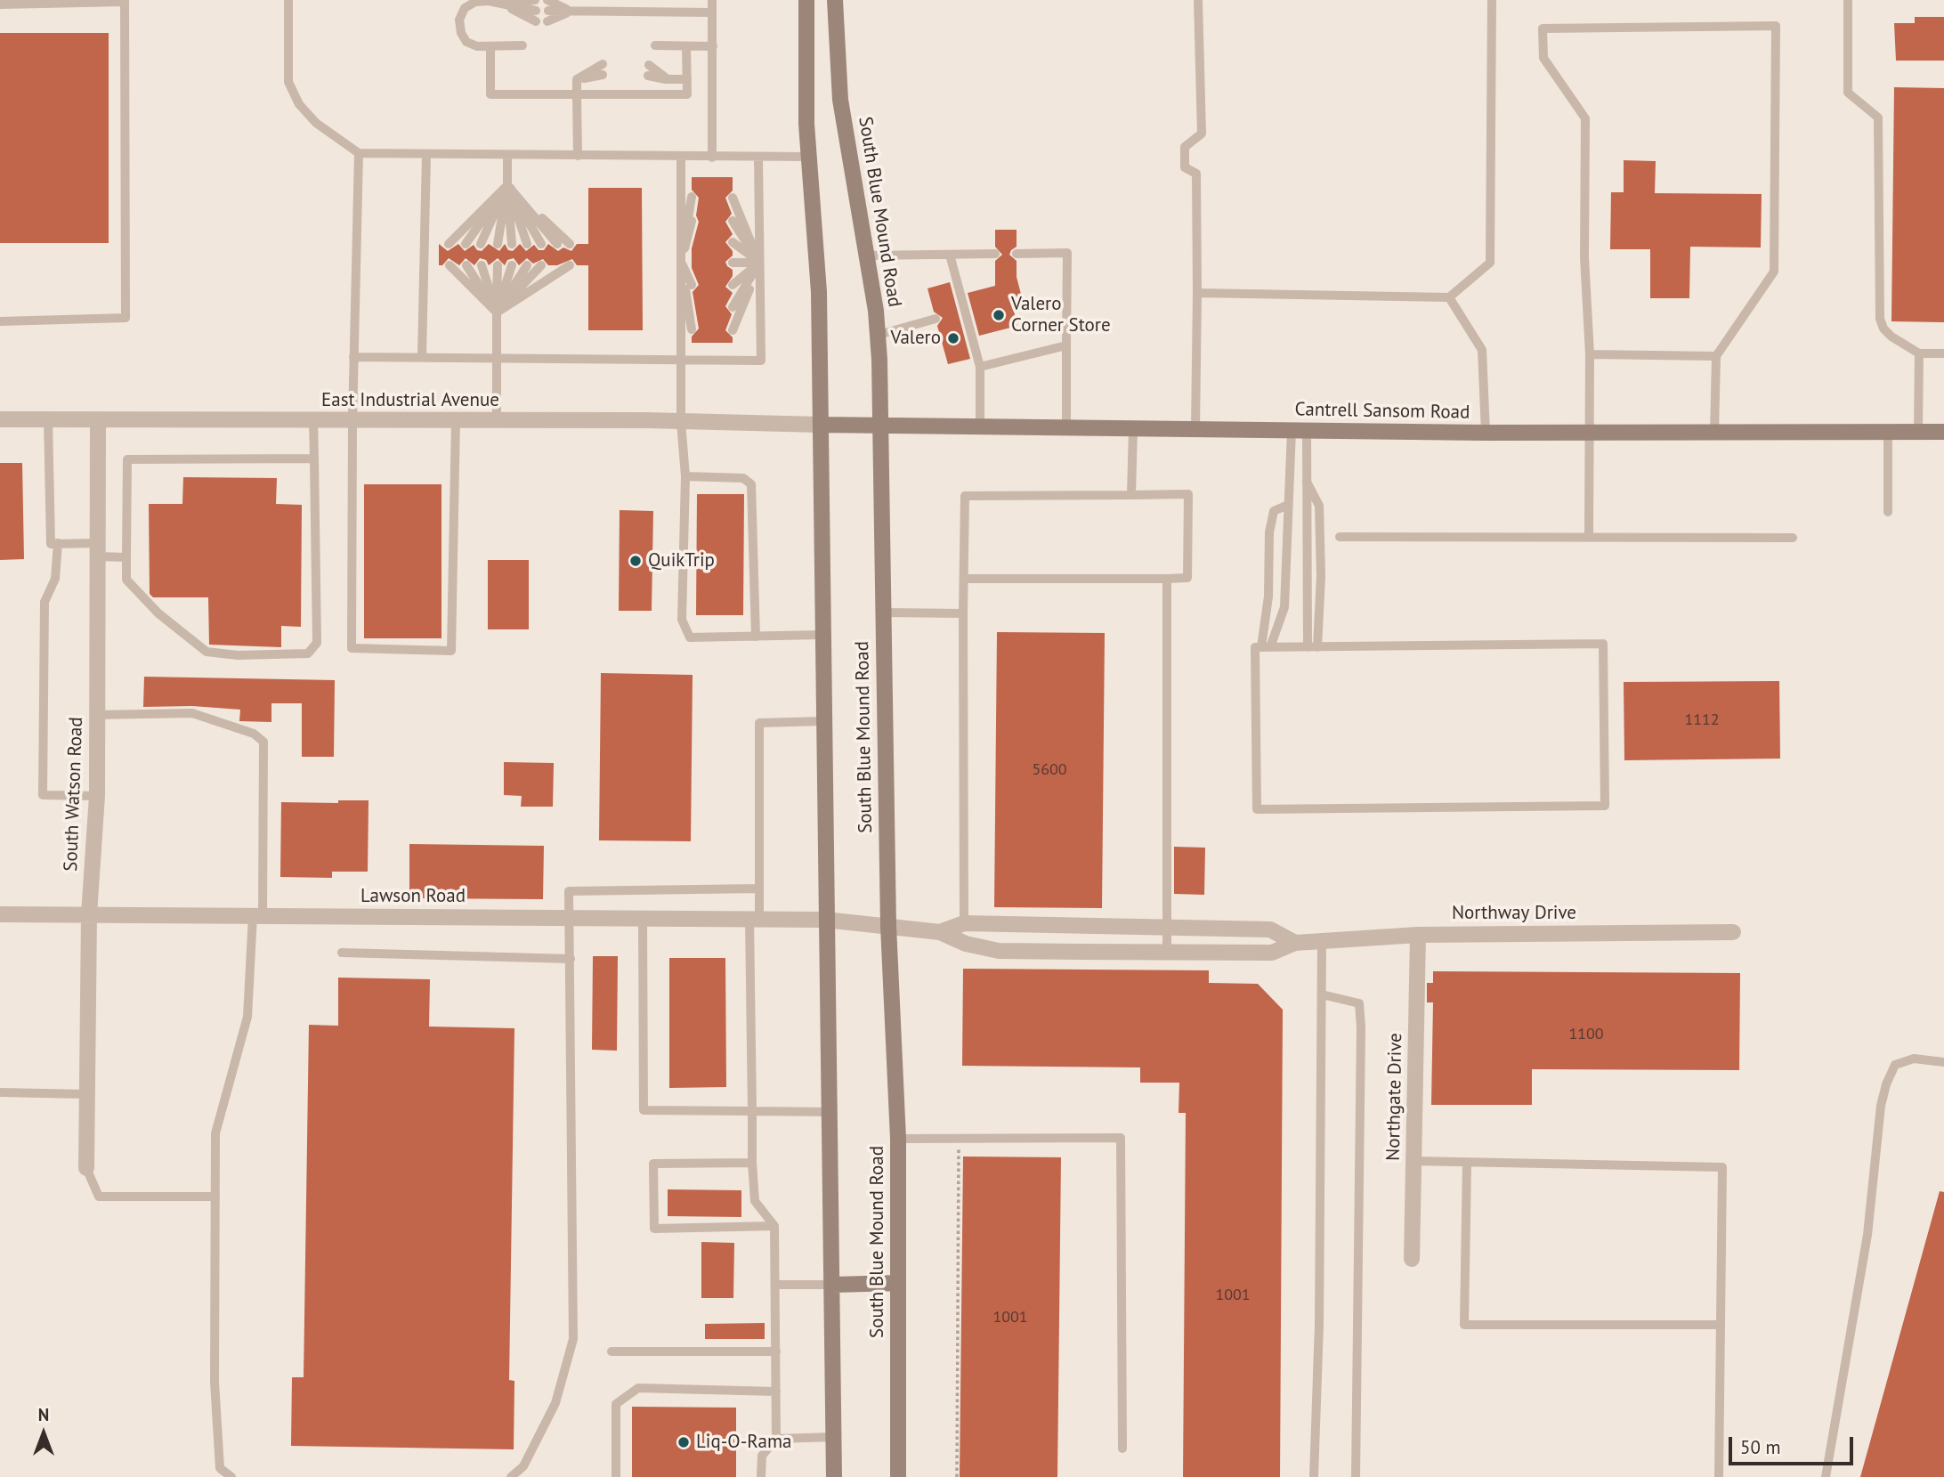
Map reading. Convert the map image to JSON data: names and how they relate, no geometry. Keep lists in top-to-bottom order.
{
  "streets": {
    "main road": ["South Blue Mound Road", "Cantrell Sansom Road"],
    "street": [
      "East Industrial Avenue",
      "South Watson Road",
      "Lawson Road",
      "Northway Drive",
      "Northgate Drive"
    ]
  },
  "crossings": [
    ["South Blue Mound Road", "Cantrell Sansom Road"],
    ["South Blue Mound Road", "Northway Drive"],
    ["East Industrial Avenue", "Cantrell Sansom Road"],
    ["East Industrial Avenue", "South Watson Road"],
    ["South Watson Road", "Lawson Road"],
    ["Lawson Road", "Northway Drive"],
    ["Northway Drive", "Northgate Drive"]
  ],
  "places": [
    "Valero Corner Store",
    "Valero",
    "QuikTrip",
    "Liq-O-Rama"
  ],
  "house_numbers": [
    "1112",
    "5600",
    "1100",
    "1001",
    "1001"
  ],
  "scale_bar": "50 m",
  "north": "top"
}
